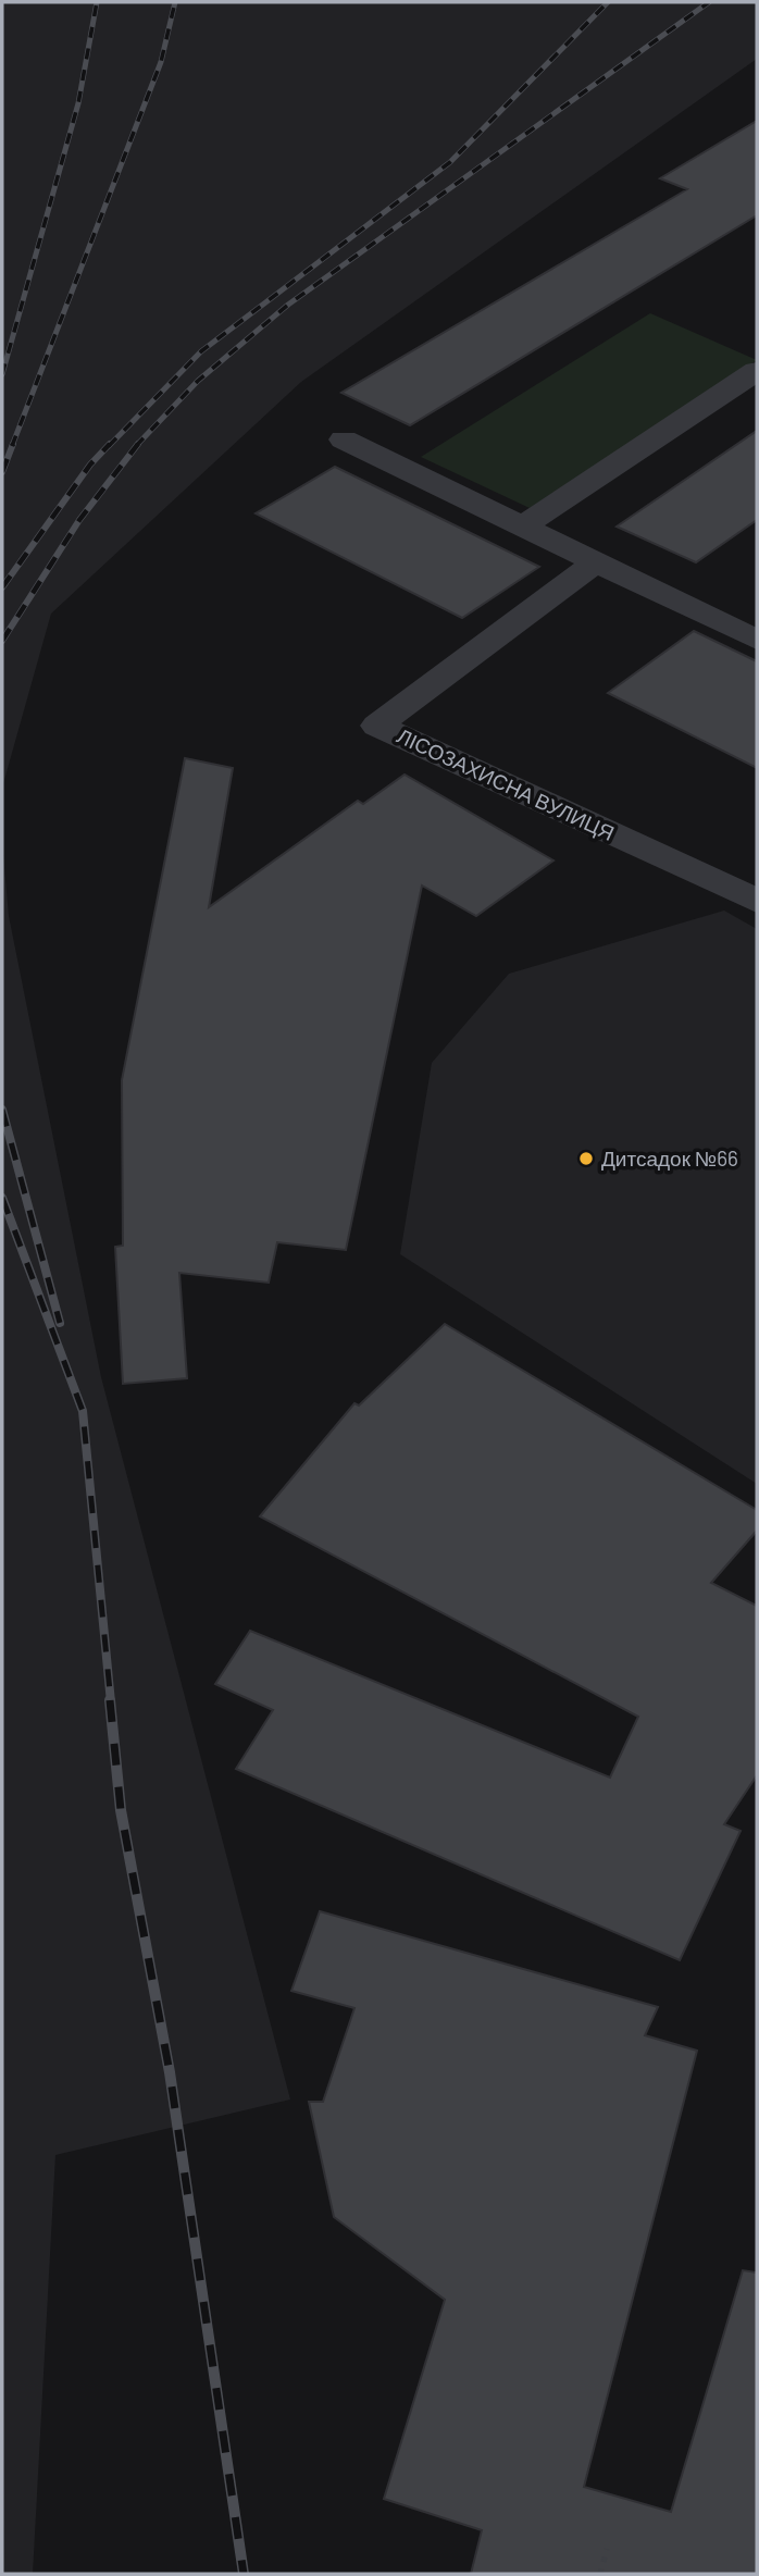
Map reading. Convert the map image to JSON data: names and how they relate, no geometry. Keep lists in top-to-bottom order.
{
  "streets": {
    "street": ["ЛІСОЗАХИСНА ВУЛИЦЯ"]
  },
  "places": ["Дитсадок №66"]
}
